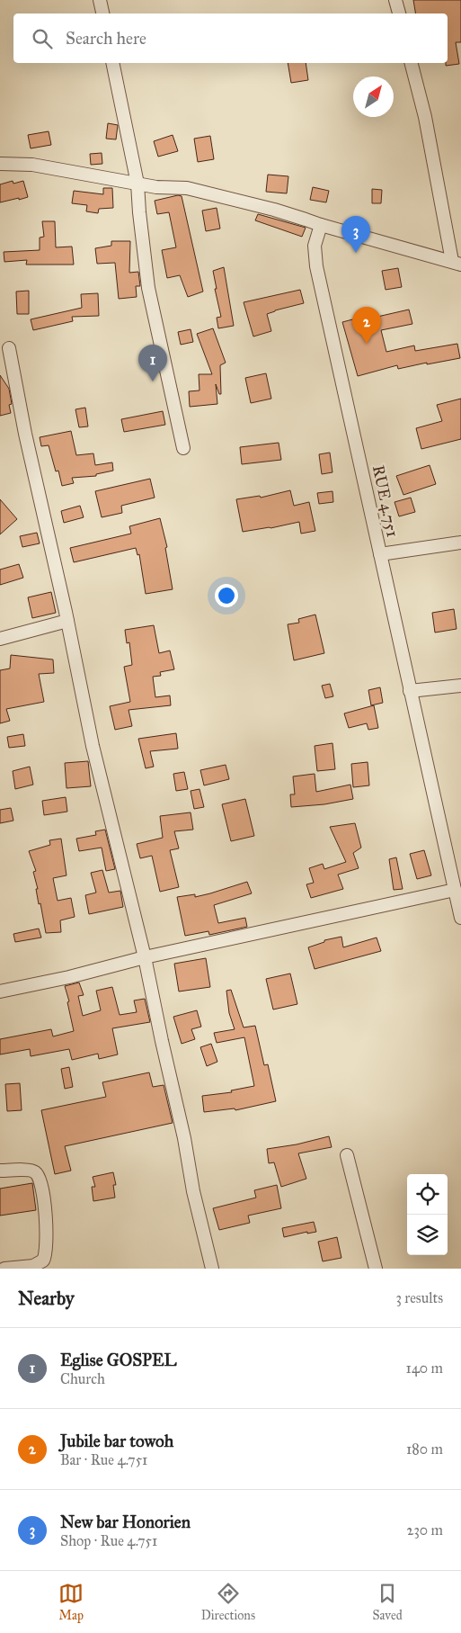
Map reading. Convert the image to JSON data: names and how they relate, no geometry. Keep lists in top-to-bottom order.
{
  "streets": {
    "street": ["RUE 4.751"]
  },
  "north": "top right",
  "page": {
    "search": "Search here",
    "pins": ["3", "2", "1"],
    "heading": ["Nearby", "3 results"],
    "list": [
      {
        "mark": "1",
        "name": "Eglise GOSPEL",
        "note": "Church",
        "value": "140 m"
      },
      {
        "mark": "2",
        "name": "Jubile bar towoh",
        "note": "Bar · Rue 4.751",
        "value": "180 m"
      },
      {
        "mark": "3",
        "name": "New bar Honorien",
        "note": "Shop · Rue 4.751",
        "value": "230 m"
      }
    ],
    "nav": ["Map", "Directions", "Saved"]
  }
}
